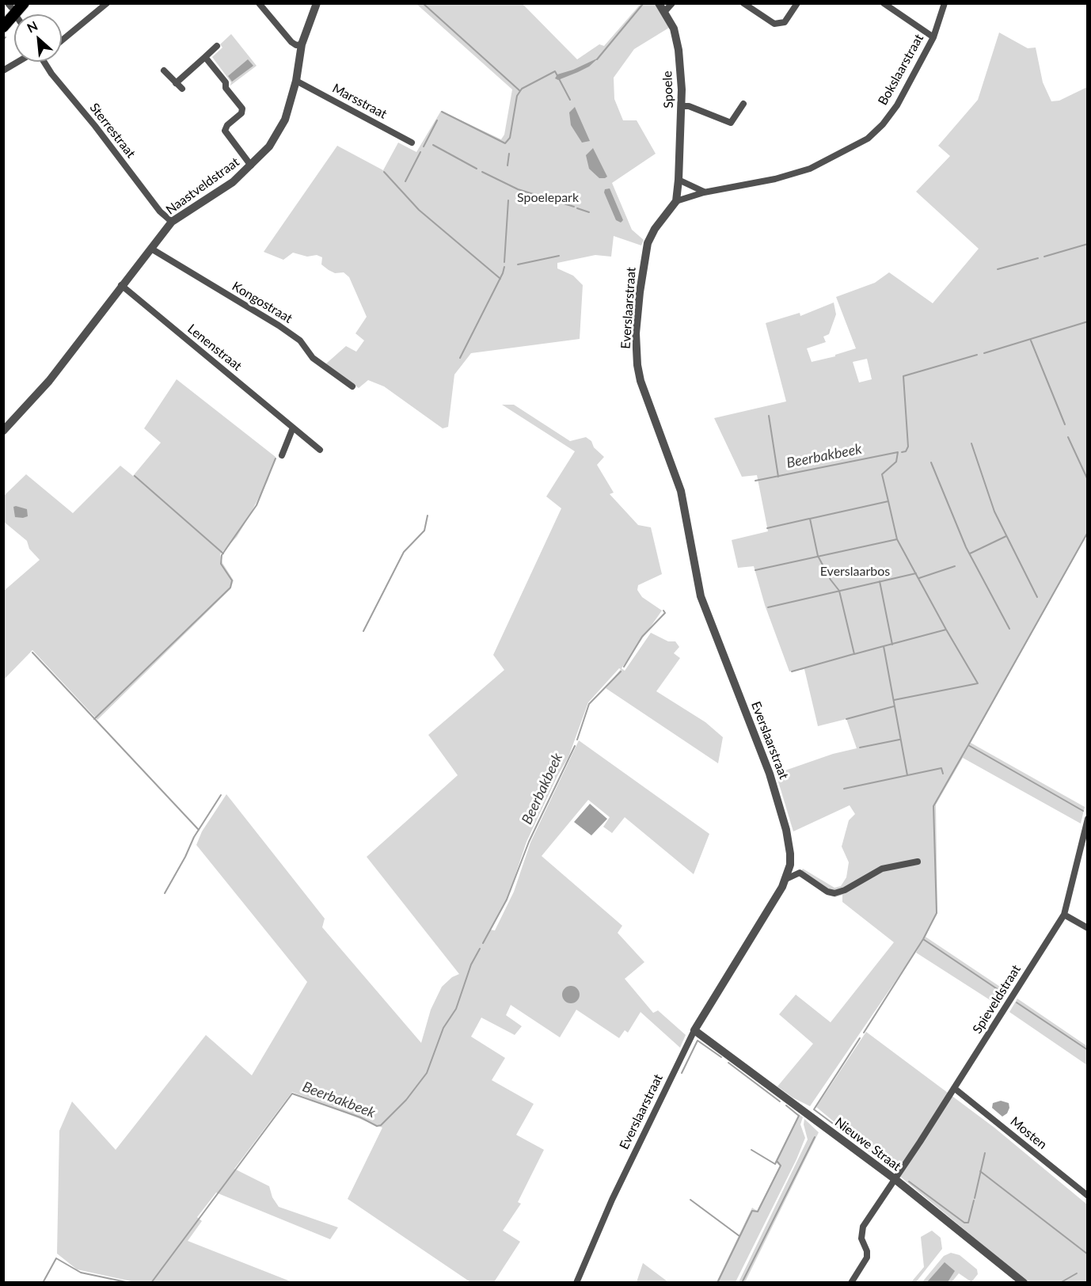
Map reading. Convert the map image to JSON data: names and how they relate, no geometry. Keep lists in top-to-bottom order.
{
  "streets": {
    "street": [
      "Bokslaarstraat",
      "Spoele",
      "Marsstraat",
      "Sterrestraat",
      "Naastveldstraat",
      "Kongostraat",
      "Everslaarstraat",
      "Lenenstraat",
      "Spieveldstraat",
      "Mosten",
      "Nieuwe Straat"
    ]
  },
  "crossings": [
    ["Bokslaarstraat", "Everslaarstraat"],
    ["Marsstraat", "Naastveldstraat"],
    ["Sterrestraat", "Naastveldstraat"],
    ["Naastveldstraat", "Kongostraat"],
    ["Naastveldstraat", "Lenenstraat"],
    ["Everslaarstraat", "Nieuwe Straat"],
    ["Spieveldstraat", "Mosten"],
    ["Spieveldstraat", "Nieuwe Straat"]
  ],
  "water": ["Beerbakbeek"],
  "parks": ["Spoelepark", "Everslaarbos"],
  "north": "top left"
}
